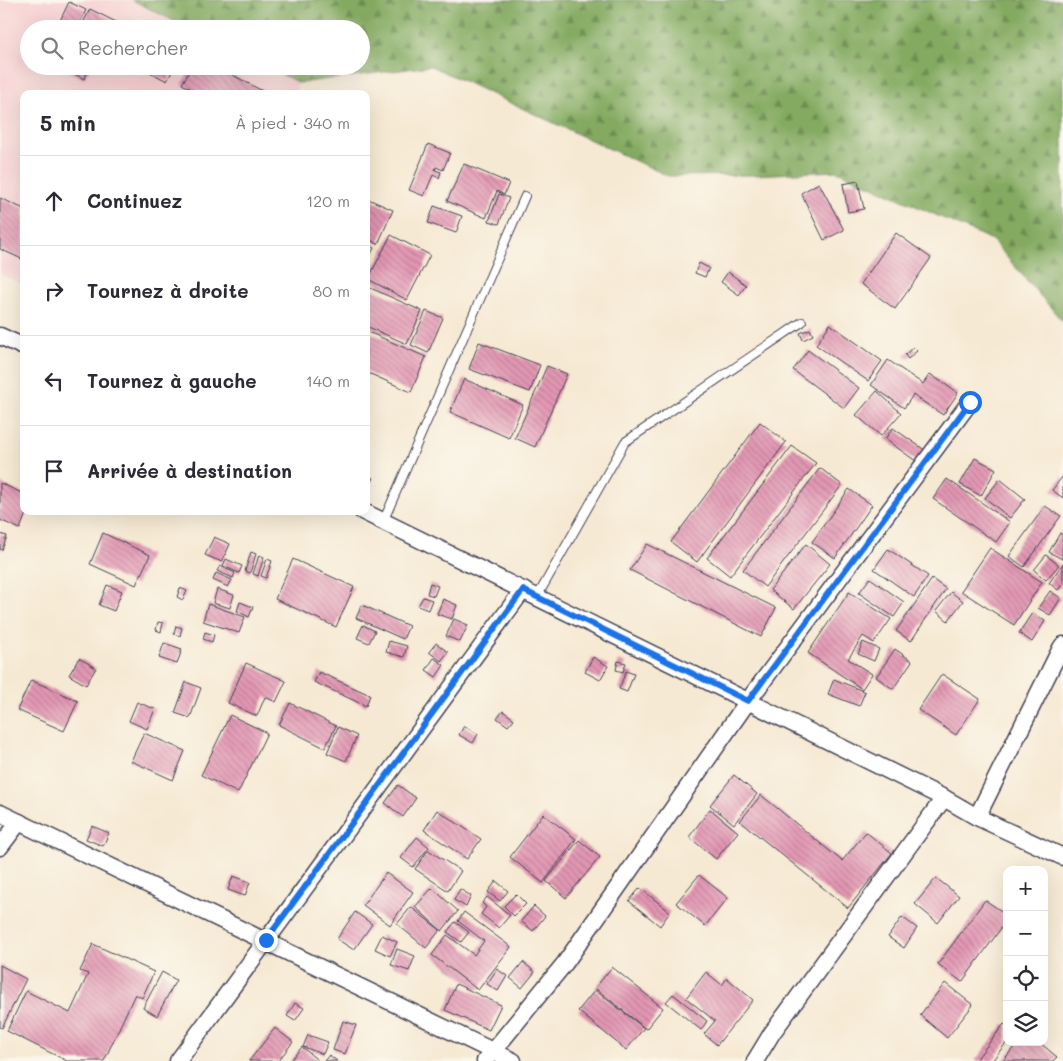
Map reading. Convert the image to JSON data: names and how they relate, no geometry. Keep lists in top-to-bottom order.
{
  "page": {
    "search": "Rechercher",
    "heading": ["5 min", "À pied · 340 m"],
    "list": [
      ["Continuez", "120 m"],
      ["Tournez à droite", "80 m"],
      ["Tournez à gauche", "140 m"],
      "Arrivée à destination"
    ],
    "map_buttons": ["+", "−"]
  }
}
